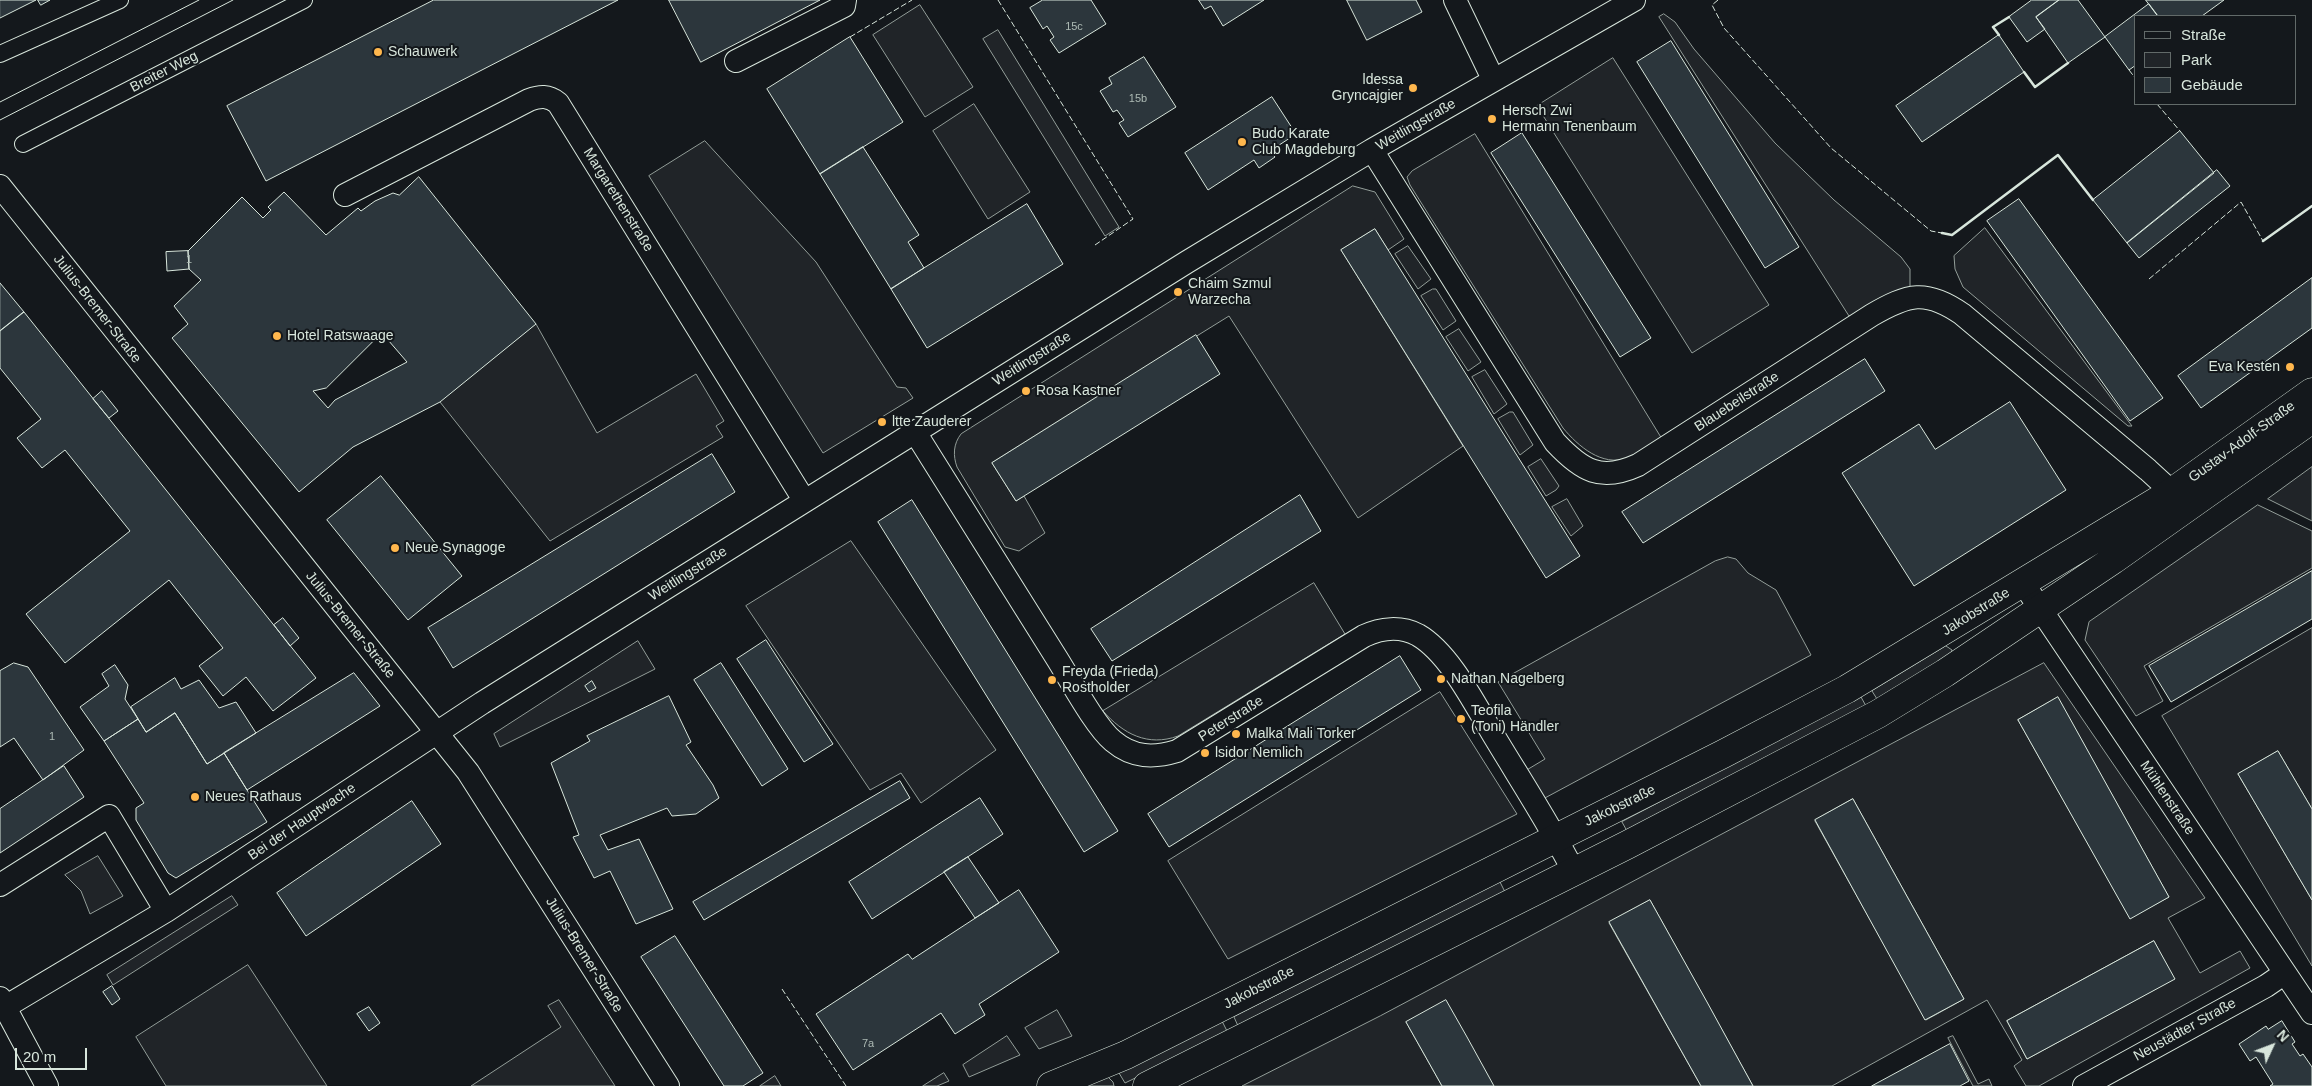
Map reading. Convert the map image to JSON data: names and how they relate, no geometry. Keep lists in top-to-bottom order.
{
  "streets": {
    "street": [
      "Breiter Weg",
      "Weitlingstraße",
      "Margarethenstraße",
      "Julius-Bremer-Straße",
      "Blauebeilstraße",
      "Gustav-Adolf-Straße",
      "Jakobstraße",
      "Peterstraße",
      "Mühlenstraße",
      "Bei der Hauptwache",
      "Neustädter Straße"
    ]
  },
  "crossings": [
    ["Weitlingstraße", "Margarethenstraße"],
    ["Weitlingstraße", "Julius-Bremer-Straße"],
    ["Weitlingstraße", "Blauebeilstraße"],
    ["Weitlingstraße", "Peterstraße"],
    ["Weitlingstraße", "Bei der Hauptwache"],
    ["Julius-Bremer-Straße", "Bei der Hauptwache"],
    ["Blauebeilstraße", "Gustav-Adolf-Straße"],
    ["Blauebeilstraße", "Jakobstraße"],
    ["Gustav-Adolf-Straße", "Jakobstraße"],
    ["Jakobstraße", "Peterstraße"],
    ["Jakobstraße", "Mühlenstraße"],
    ["Mühlenstraße", "Neustädter Straße"]
  ],
  "places": [
    "Schauwerk",
    "ldessa Gryncajgier",
    "Hersch Zwi Hermann Tenenbaum",
    "Budo Karate Club Magdeburg",
    "Chaim Szmul Warzecha",
    "Hotel Ratswaage",
    "Eva Kesten",
    "Rosa Kastner",
    "ltte Zauderer",
    "Neue Synagoge",
    "Nathan Nagelberg",
    "Freyda (Frieda) Rostholder",
    "Teofila (Toni) Händler",
    "Malka Mali Torker",
    "lsidor Nemlich",
    "Neues Rathaus"
  ],
  "house_numbers": [
    "15c",
    "15b",
    "1",
    "1",
    "7a"
  ],
  "legend": ["Straße", "Park", "Gebäude"],
  "scale_bar": "20 m",
  "north": "top right"
}
